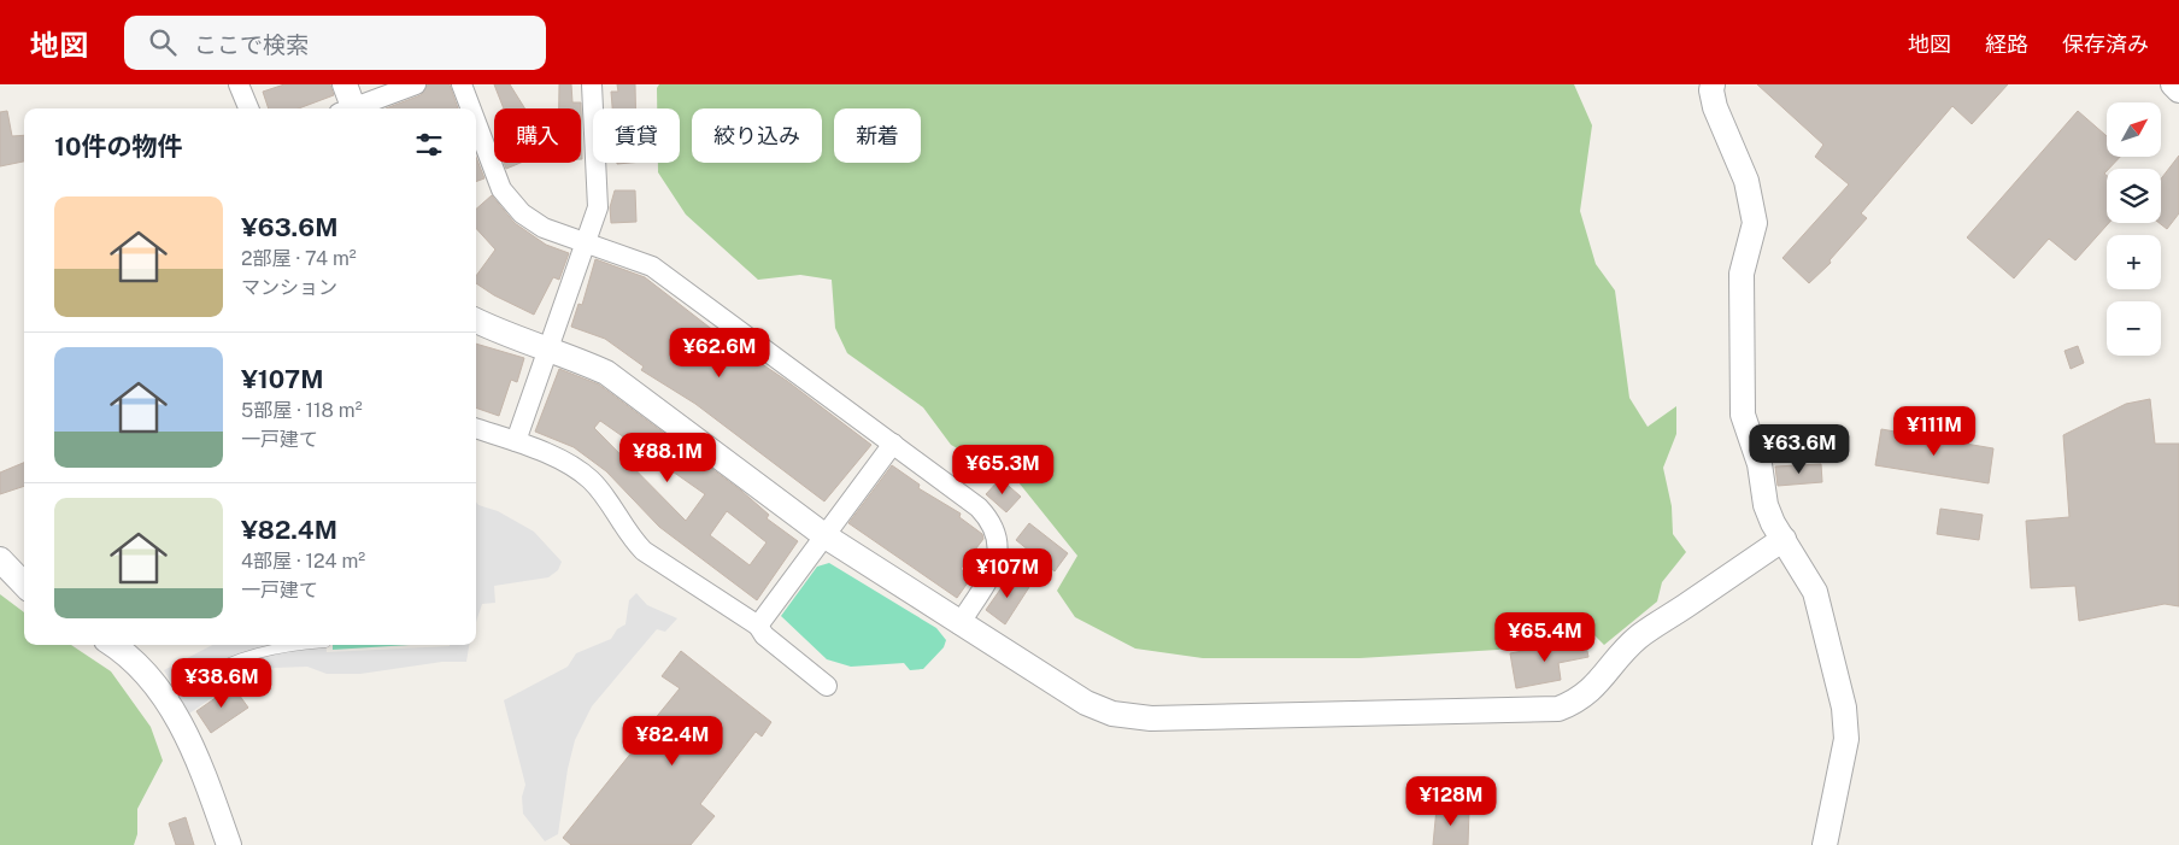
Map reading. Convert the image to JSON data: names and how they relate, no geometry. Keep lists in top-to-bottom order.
{
  "north": "top right",
  "page": {
    "header": "地図",
    "search": "ここで検索",
    "nav": ["地図", "経路", "保存済み"],
    "map_buttons": ["+", "−"],
    "chip": [
      "購入",
      "賃貸",
      "絞り込み",
      "新着"
    ],
    "heading": "10件の物件",
    "list": [
      {
        "name": "¥63.6M",
        "note": "2部屋 · 74 m² · マンション"
      },
      {
        "name": "¥107M",
        "note": "5部屋 · 118 m² · 一戸建て"
      },
      {
        "name": "¥82.4M",
        "note": "4部屋 · 124 m² · 一戸建て"
      }
    ],
    "price": [
      "¥62.6M",
      "¥111M",
      "¥63.6M",
      "¥88.1M",
      "¥65.3M",
      "¥107M",
      "¥65.4M",
      "¥38.6M",
      "¥82.4M",
      "¥128M"
    ]
  }
}
